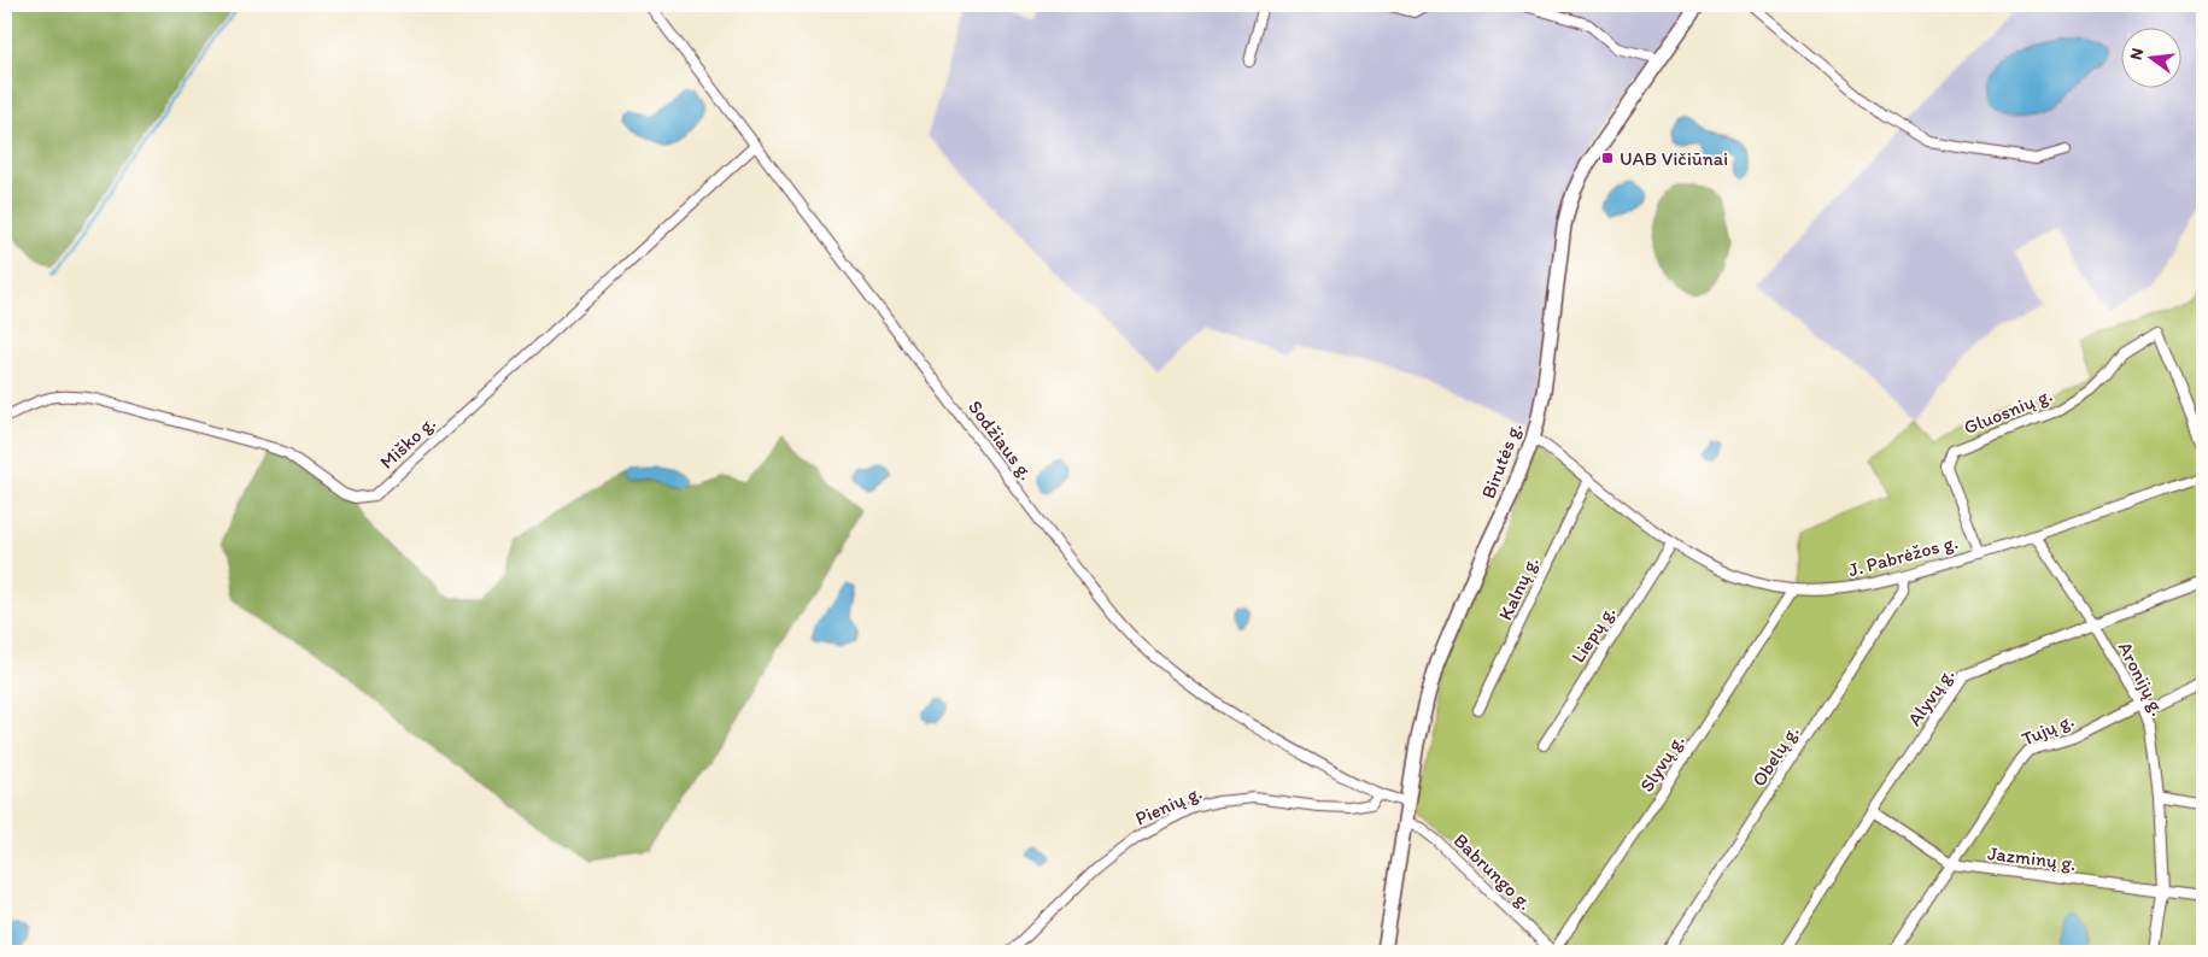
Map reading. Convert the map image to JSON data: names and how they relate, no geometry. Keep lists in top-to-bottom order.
{
  "streets": {
    "main road": ["Birutės g."],
    "street": [
      "Gluosnių g.",
      "Sodžiaus g.",
      "Miško g.",
      "J. Pabrėžos g.",
      "Kalnų g.",
      "Liepų g.",
      "Aronijų g.",
      "Alyvų g.",
      "Tujų g.",
      "Obelų g.",
      "Slyvų g.",
      "Pienių g.",
      "Jazminų g.",
      "Babrungo g."
    ]
  },
  "crossings": [
    ["Gluosnių g.", "J. Pabrėžos g."],
    ["Sodžiaus g.", "Miško g."],
    ["Sodžiaus g.", "Birutės g."],
    ["Sodžiaus g.", "Pienių g."],
    ["Birutės g.", "J. Pabrėžos g."],
    ["Birutės g.", "Babrungo g."],
    ["J. Pabrėžos g.", "Kalnų g."],
    ["J. Pabrėžos g.", "Liepų g."],
    ["J. Pabrėžos g.", "Aronijų g."],
    ["J. Pabrėžos g.", "Obelų g."],
    ["J. Pabrėžos g.", "Slyvų g."],
    ["Aronijų g.", "Alyvų g."],
    ["Aronijų g.", "Tujų g."],
    ["Aronijų g.", "Jazminų g."],
    ["Alyvų g.", "Jazminų g."],
    ["Tujų g.", "Jazminų g."],
    ["Slyvų g.", "Babrungo g."]
  ],
  "places": {
    "transit": ["UAB Vičiūnai"]
  },
  "north": "left"
}
